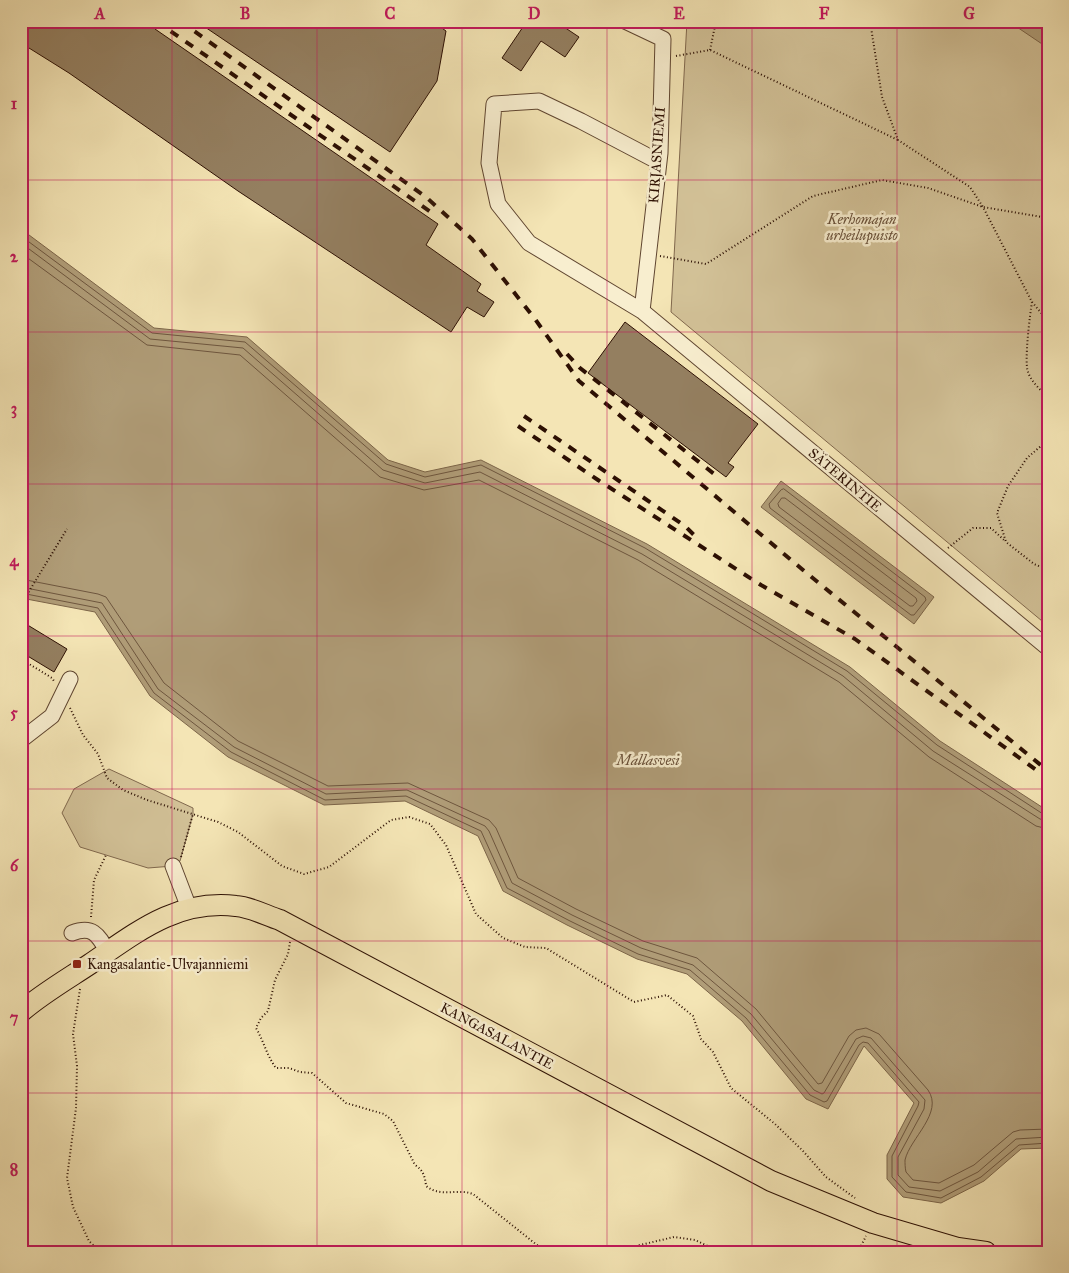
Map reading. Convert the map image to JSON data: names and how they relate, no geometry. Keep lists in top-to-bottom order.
{
  "streets": {
    "main road": ["KANGASALANTIE"],
    "street": ["KIRJASNIEMI", "SÄTERINTIE"]
  },
  "crossings": [
    ["KIRJASNIEMI", "SÄTERINTIE"]
  ],
  "water": ["Mallasvesi"],
  "parks": ["Kerhomajan urheilupuisto"],
  "places": {
    "transit": ["Kangasalantie-Ulvajanniemi"]
  },
  "grid": {
    "columns": [
      "A",
      "B",
      "C",
      "D",
      "E",
      "F",
      "G"
    ],
    "rows": [
      "1",
      "2",
      "3",
      "4",
      "5",
      "6",
      "7",
      "8"
    ]
  }
}
